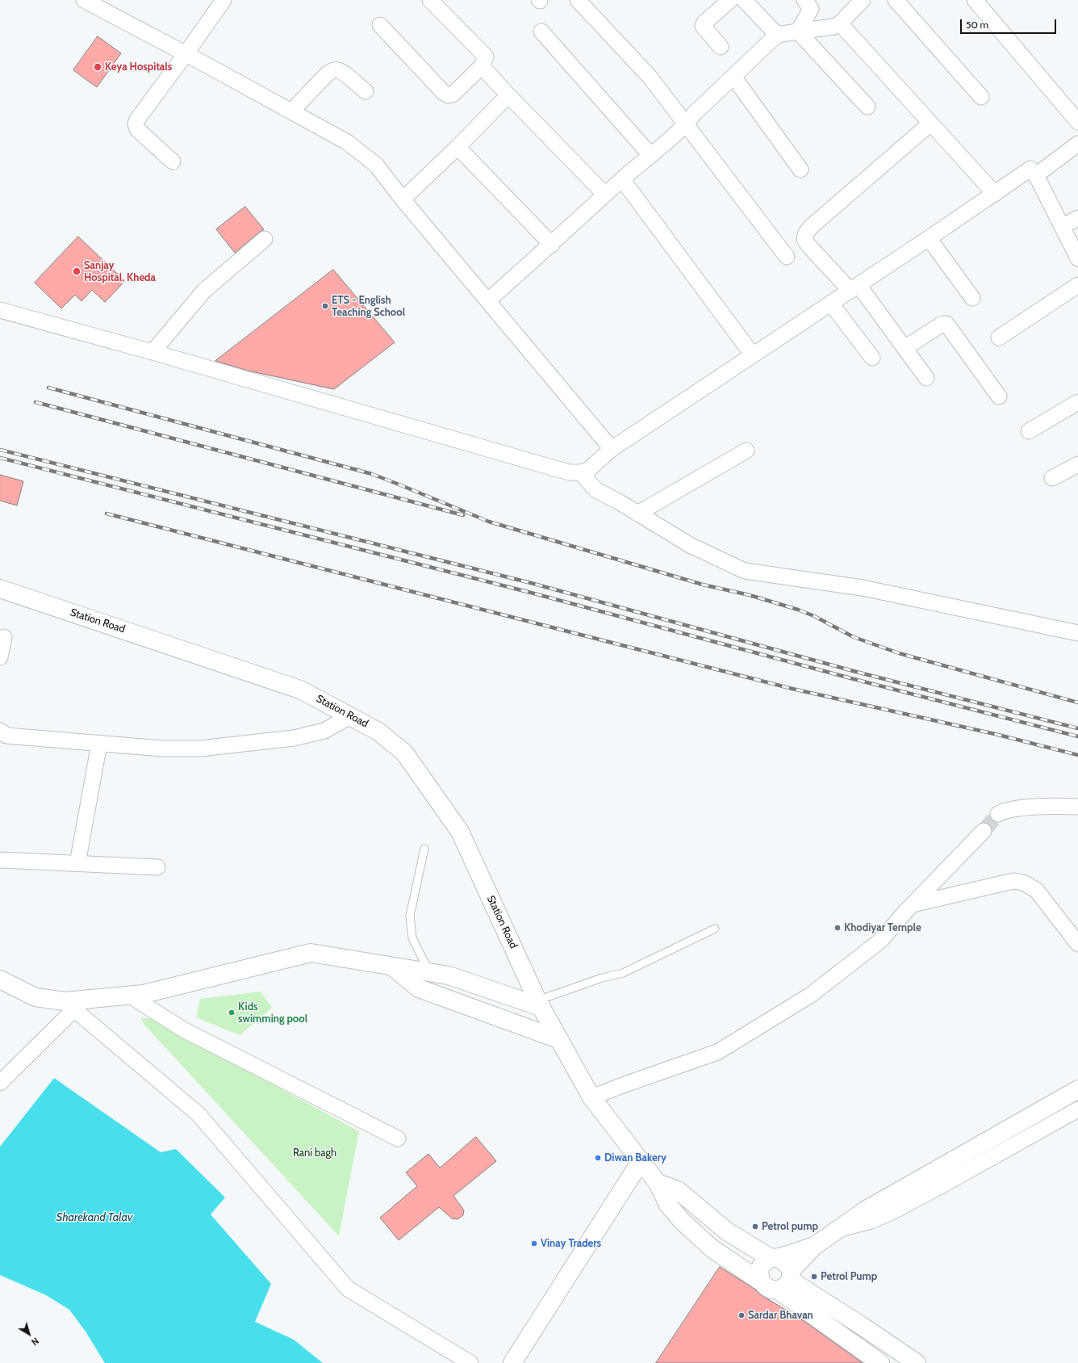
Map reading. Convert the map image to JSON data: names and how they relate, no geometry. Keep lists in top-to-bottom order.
{
  "streets": {
    "main road": ["Station Road"]
  },
  "water": ["Sharekand Talav"],
  "parks": ["Rani bagh"],
  "places": [
    "Keya Hospitals",
    "Sanjay Hospital, Kheda",
    "ETS - English Teaching School",
    "Khodiyar Temple",
    "Kids swimming pool",
    "Diwan Bakery",
    "Petrol pump",
    "Vinay Traders",
    "Petrol Pump",
    "Sardar Bhavan"
  ],
  "scale_bar": "50 m",
  "north": "bottom right"
}
